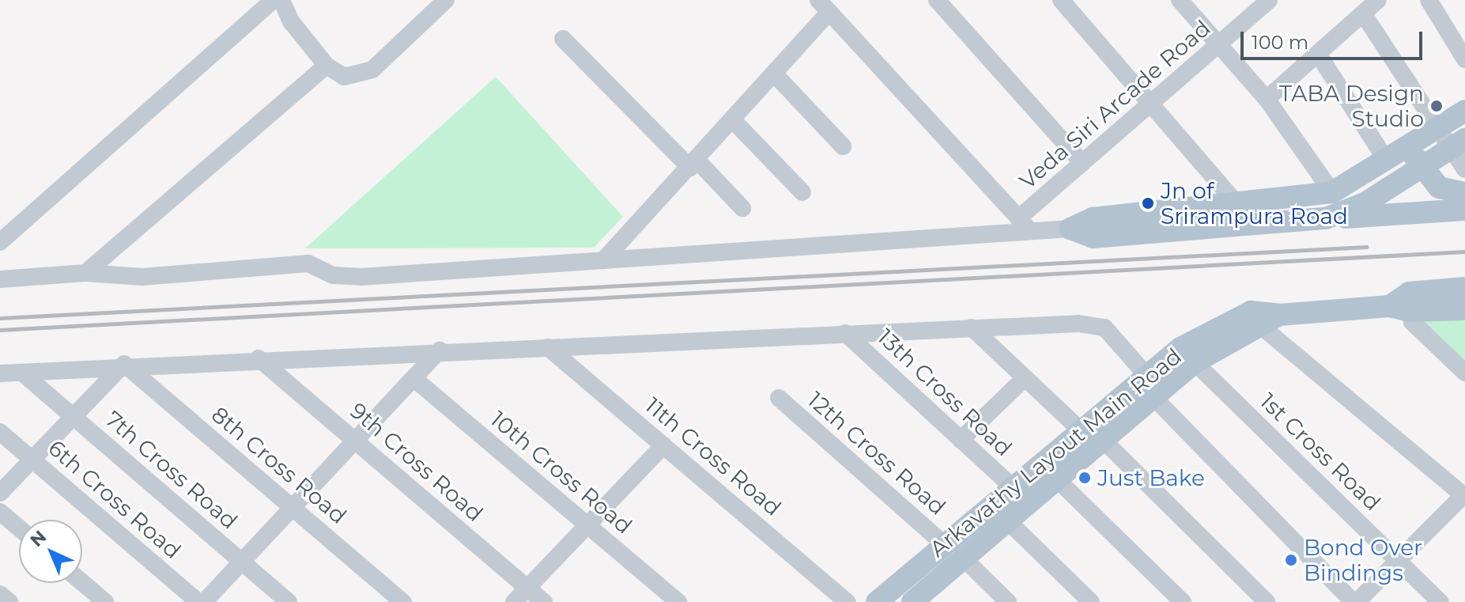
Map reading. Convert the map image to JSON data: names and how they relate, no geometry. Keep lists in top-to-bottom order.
{
  "streets": {
    "main road": ["Arkavathy Layout Main Road"],
    "street": [
      "Veda Siri Arcade Road",
      "13th Cross Road",
      "1st Cross Road",
      "12th Cross Road",
      "11th Cross Road",
      "9th Cross Road",
      "8th Cross Road",
      "7th Cross Road",
      "10th Cross Road",
      "6th Cross Road"
    ]
  },
  "crossings": [
    ["13th Cross Road", "Arkavathy Layout Main Road"],
    ["1st Cross Road", "Arkavathy Layout Main Road"],
    ["Arkavathy Layout Main Road", "12th Cross Road"]
  ],
  "places": [
    "TABA Design Studio",
    "Jn of Srirampura Road",
    "Just Bake",
    "Bond Over Bindings"
  ],
  "scale_bar": "100 m",
  "north": "top left"
}
